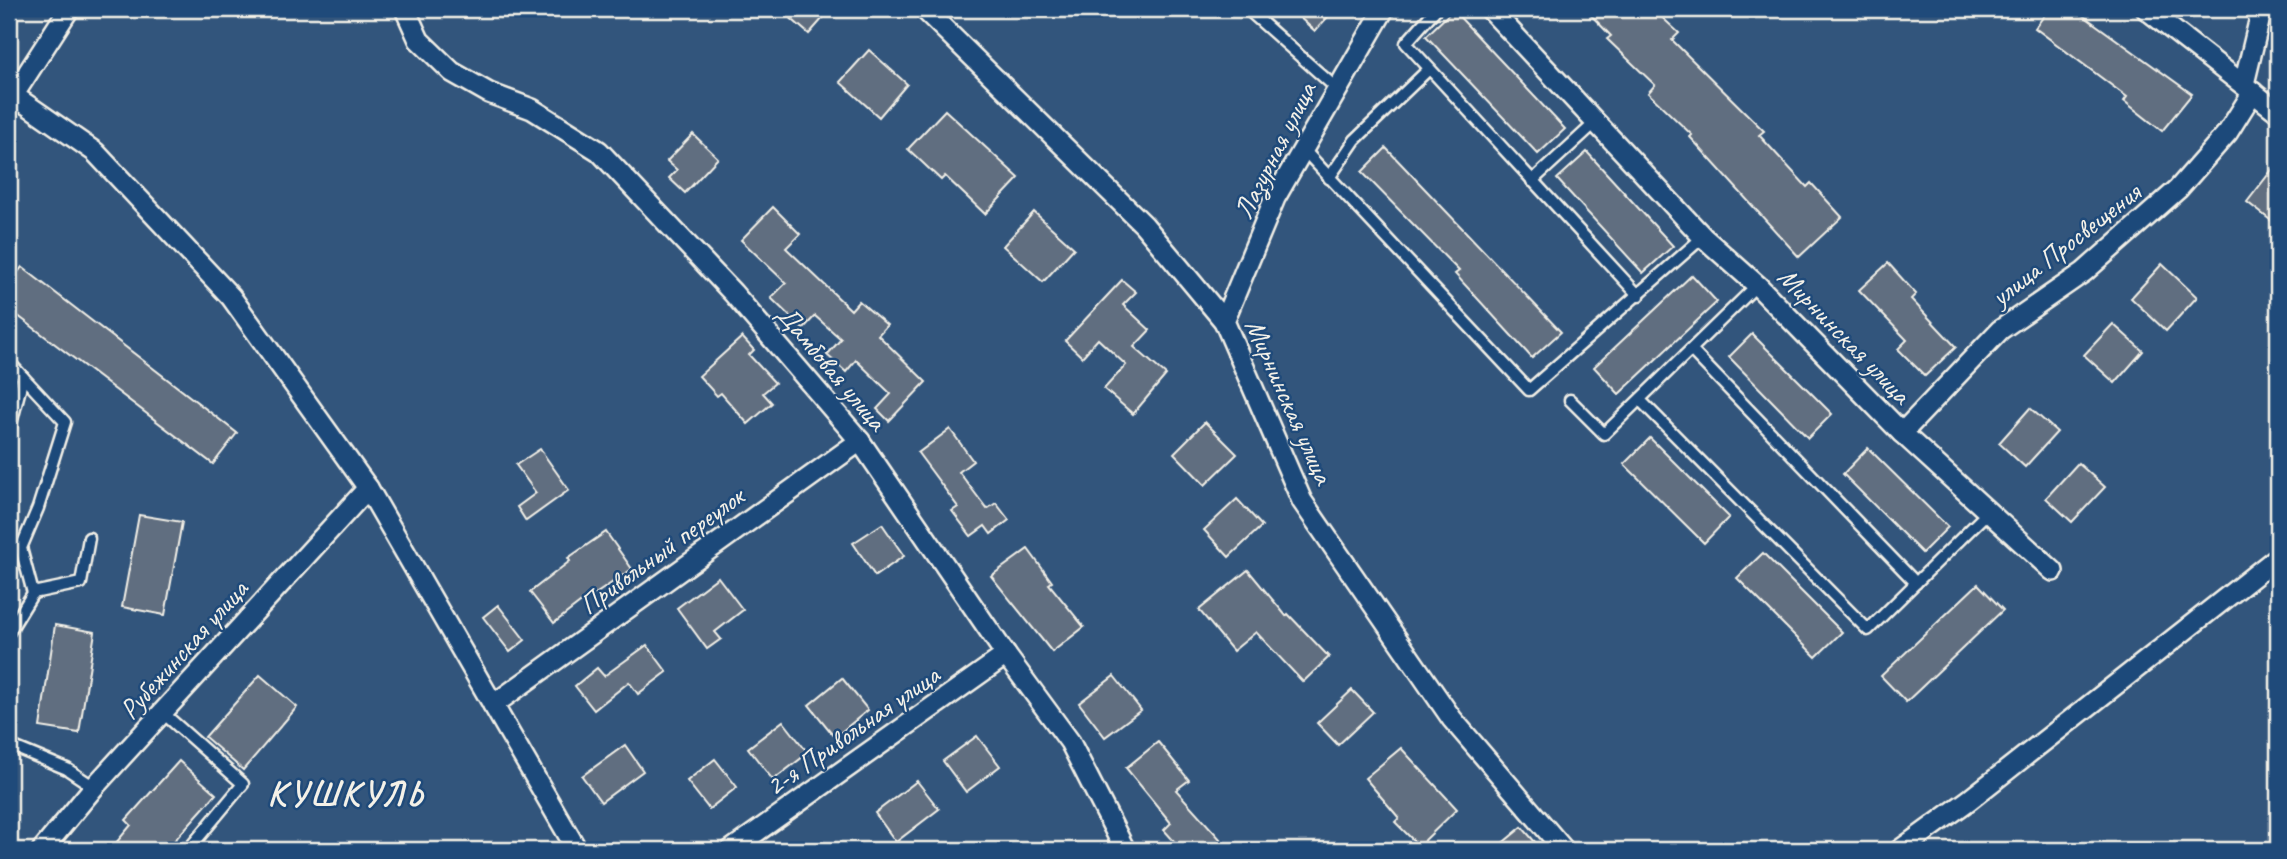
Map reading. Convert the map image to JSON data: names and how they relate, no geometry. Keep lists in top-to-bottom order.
{
  "streets": {
    "street": [
      "Лазурная улица",
      "улица Просвещения",
      "Мирнинская улица",
      "Дамбовая улица",
      "Привольный переулок",
      "Рубежинская улица",
      "2-я Привольная улица"
    ]
  },
  "crossings": [
    ["Лазурная улица", "Мирнинская улица"],
    ["улица Просвещения", "Мирнинская улица"],
    ["Дамбовая улица", "Привольный переулок"],
    ["Дамбовая улица", "2-я Привольная улица"]
  ],
  "districts": ["КУШКУЛЬ"]
}
